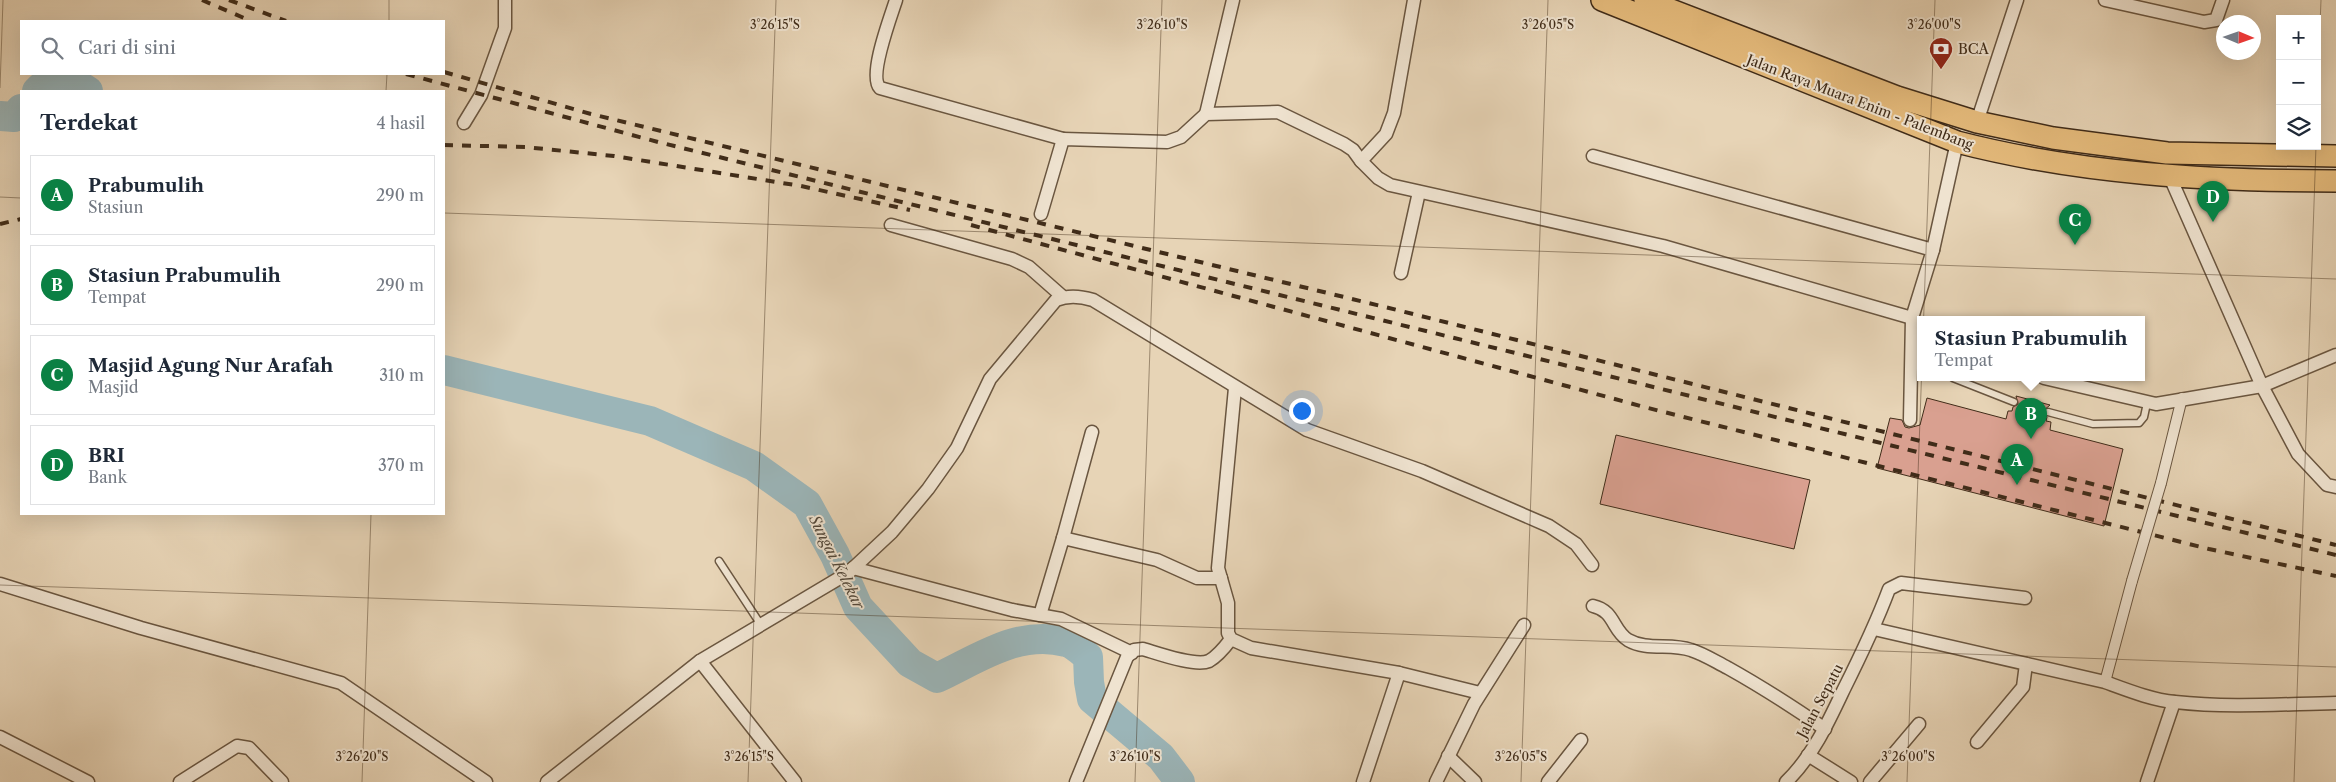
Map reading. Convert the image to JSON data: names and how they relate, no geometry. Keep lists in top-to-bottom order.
{
  "streets": {
    "main road": ["Jalan Raya Muara Enim - Palembang"],
    "street": ["Jalan Sepatu"]
  },
  "water": ["Sungai Kelekar"],
  "places": {
    "bank": ["BCA"]
  },
  "north": "right",
  "page": {
    "map_buttons": ["+", "−"],
    "search": "Cari di sini",
    "heading": ["Terdekat", "4 hasil"],
    "list": [
      {
        "mark": "A",
        "name": "Prabumulih",
        "note": "Stasiun",
        "value": "290 m"
      },
      {
        "mark": "B",
        "name": "Stasiun Prabumulih",
        "note": "Tempat",
        "value": "290 m"
      },
      {
        "mark": "C",
        "name": "Masjid Agung Nur Arafah",
        "note": "Masjid",
        "value": "310 m"
      },
      {
        "mark": "D",
        "name": "BRI",
        "note": "Bank",
        "value": "370 m"
      }
    ],
    "pins": [
      "D",
      "C",
      "B",
      "A"
    ],
    "popup": ["Stasiun Prabumulih", "Tempat"]
  },
  "coordinates": [
    "3°26'15\"S",
    "3°26'10\"S",
    "3°26'05\"S",
    "3°26'00\"S",
    "3°26'20\"S"
  ]
}
